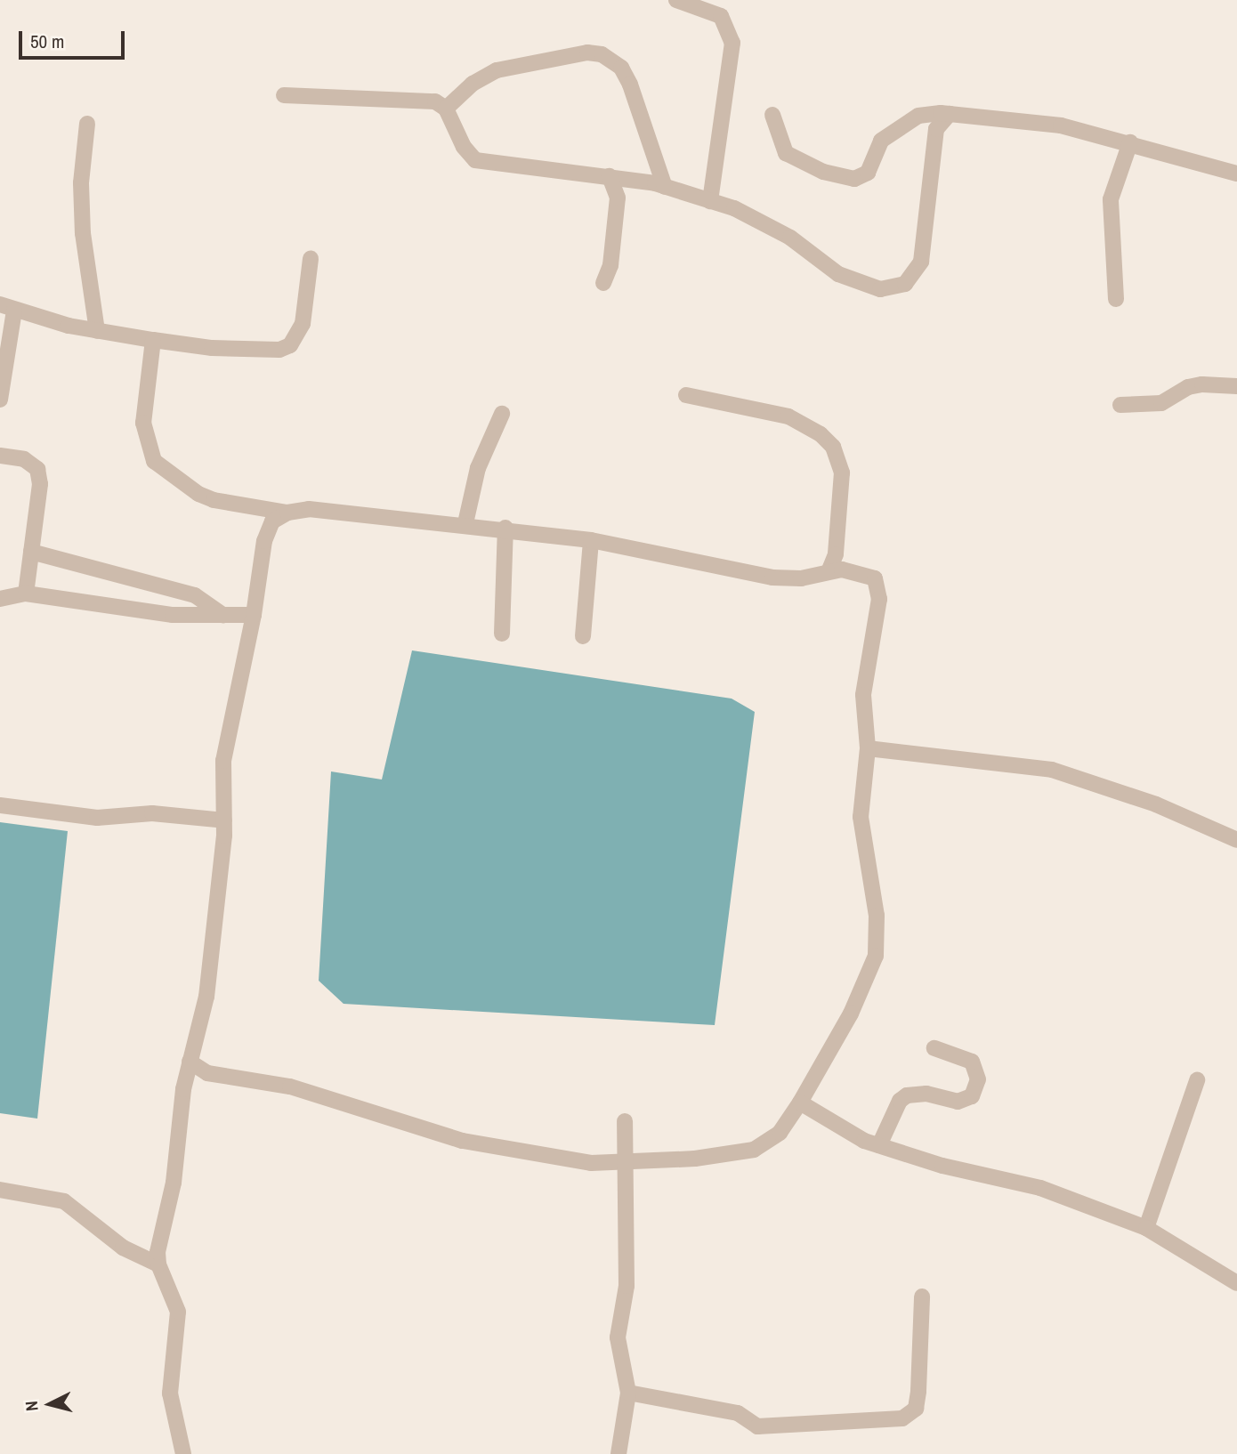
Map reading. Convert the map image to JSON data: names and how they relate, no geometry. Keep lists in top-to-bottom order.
{
  "scale_bar": "50 m",
  "north": "left"
}
